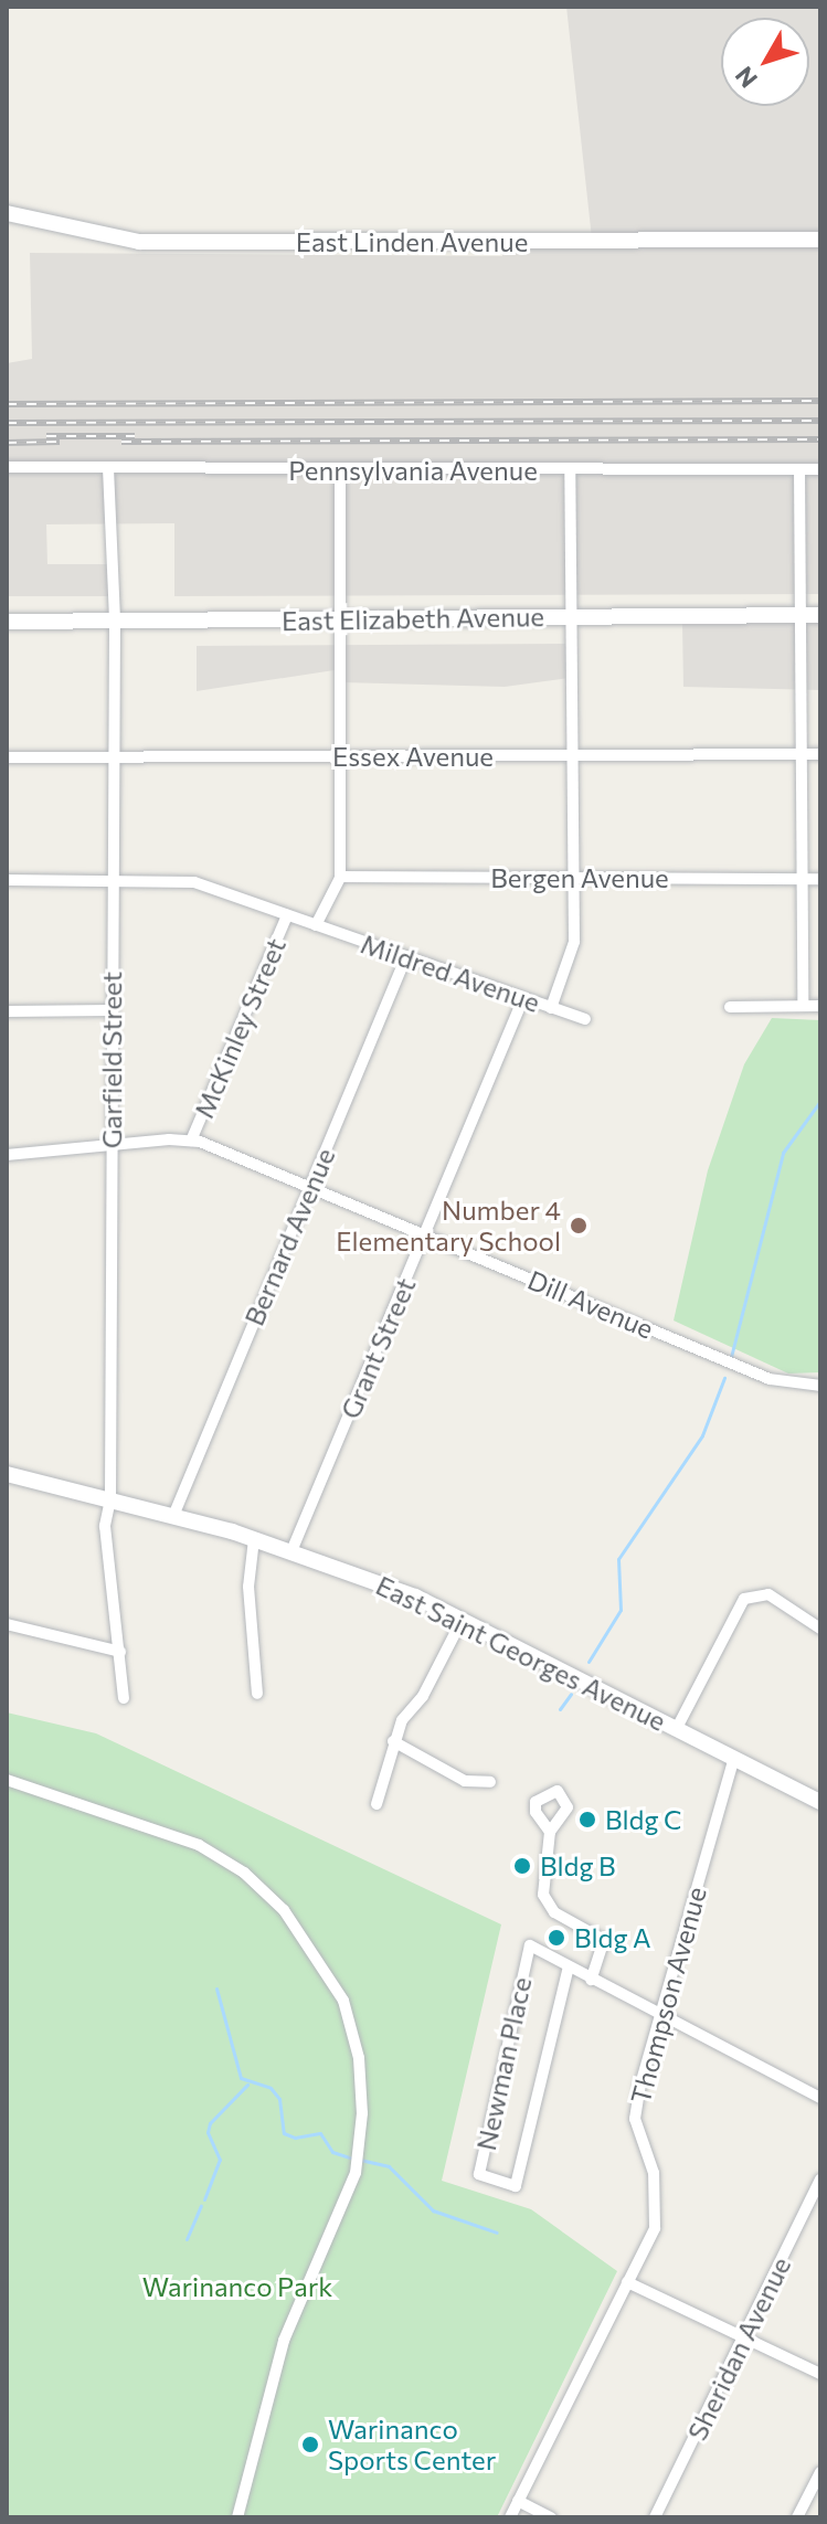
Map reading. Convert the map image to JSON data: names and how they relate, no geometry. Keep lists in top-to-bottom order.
{
  "streets": {
    "street": [
      "East Linden Avenue",
      "Pennsylvania Avenue",
      "East Elizabeth Avenue",
      "Essex Avenue",
      "Bergen Avenue",
      "Mildred Avenue",
      "McKinley Street",
      "Garfield Street",
      "Bernard Avenue",
      "Dill Avenue",
      "Grant Street",
      "East Saint Georges Avenue",
      "Thompson Avenue",
      "Newman Place",
      "Sheridan Avenue"
    ]
  },
  "crossings": [
    ["Pennsylvania Avenue", "McKinley Street"],
    ["Pennsylvania Avenue", "Garfield Street"],
    ["East Elizabeth Avenue", "McKinley Street"],
    ["East Elizabeth Avenue", "Garfield Street"],
    ["Essex Avenue", "McKinley Street"],
    ["Essex Avenue", "Garfield Street"],
    ["Bergen Avenue", "McKinley Street"],
    ["Mildred Avenue", "McKinley Street"],
    ["Mildred Avenue", "Bernard Avenue"],
    ["Mildred Avenue", "Grant Street"],
    ["McKinley Street", "Dill Avenue"],
    ["Garfield Street", "Dill Avenue"],
    ["Garfield Street", "East Saint Georges Avenue"],
    ["Bernard Avenue", "Dill Avenue"],
    ["Bernard Avenue", "East Saint Georges Avenue"],
    ["Dill Avenue", "Grant Street"],
    ["Grant Street", "East Saint Georges Avenue"],
    ["East Saint Georges Avenue", "Thompson Avenue"],
    ["Thompson Avenue", "Newman Place"]
  ],
  "parks": ["Warinanco Park"],
  "places": [
    "Number 4 Elementary School",
    "Bldg C",
    "Bldg B",
    "Bldg A",
    "Warinanco Sports Center"
  ],
  "north": "bottom left"
}
